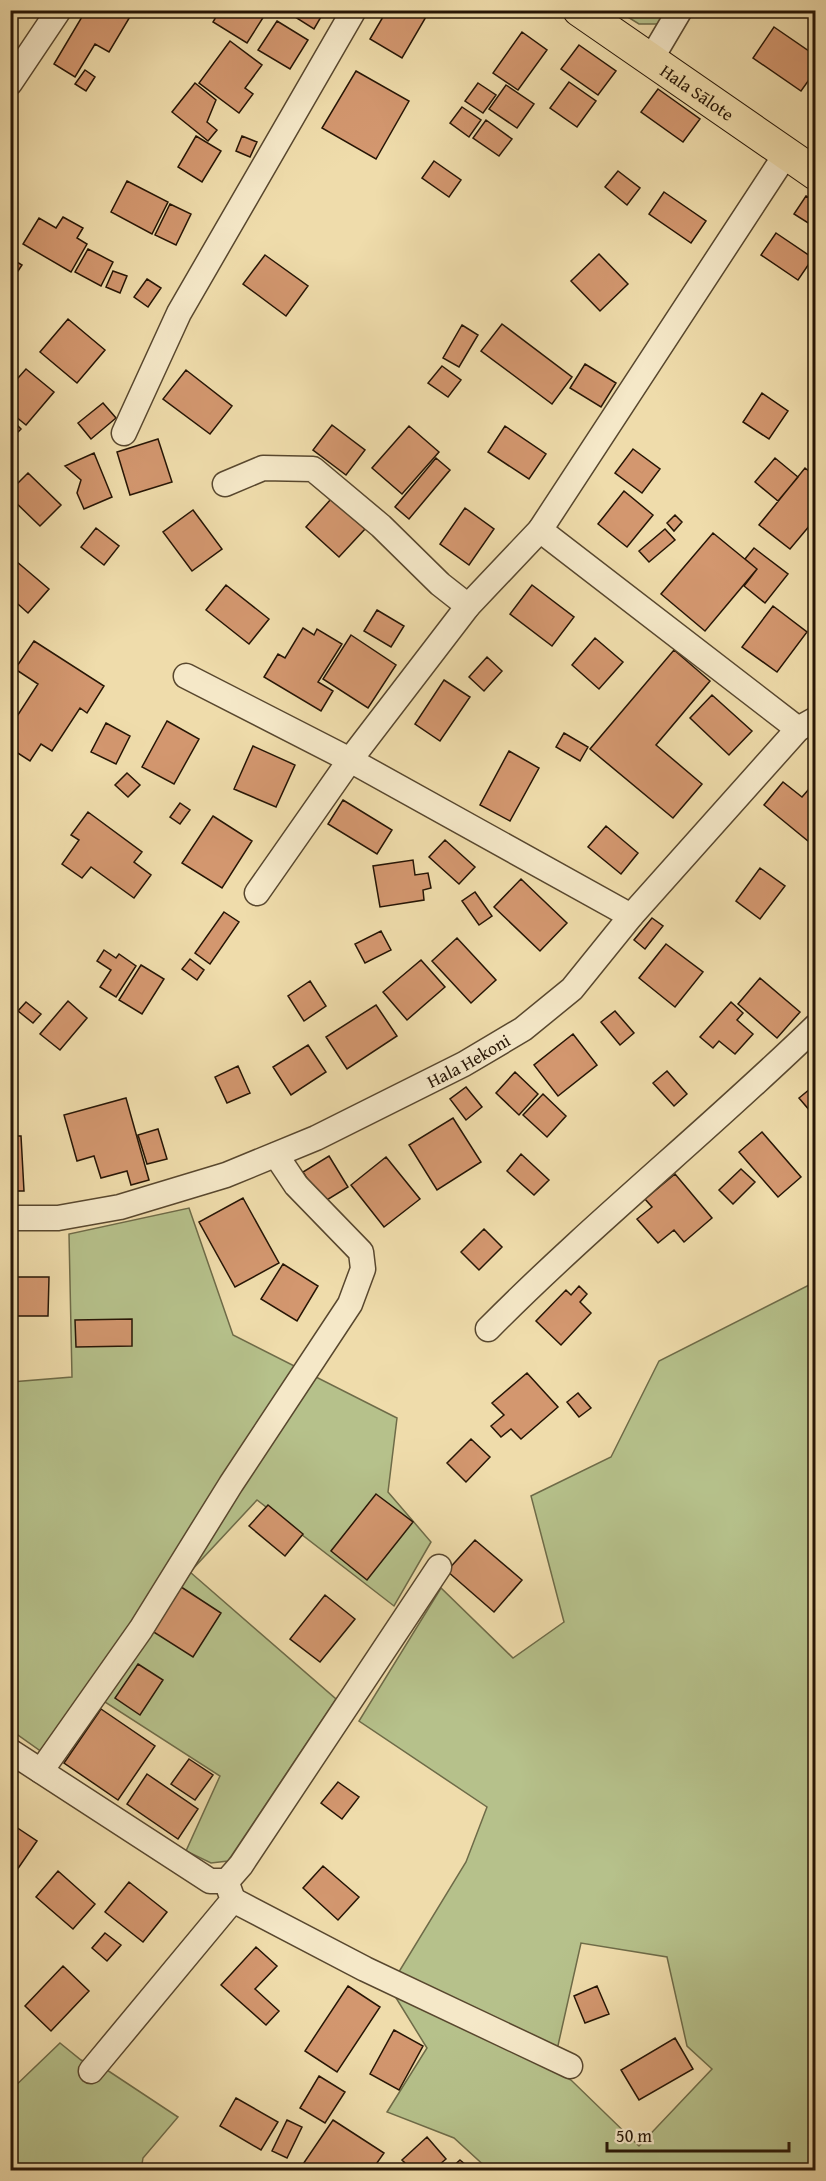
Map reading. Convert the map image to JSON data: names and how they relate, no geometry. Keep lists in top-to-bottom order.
{
  "streets": {
    "main road": ["Hala Sālote"],
    "street": ["Hala Hekoni"]
  },
  "scale_bar": "50 m"
}
